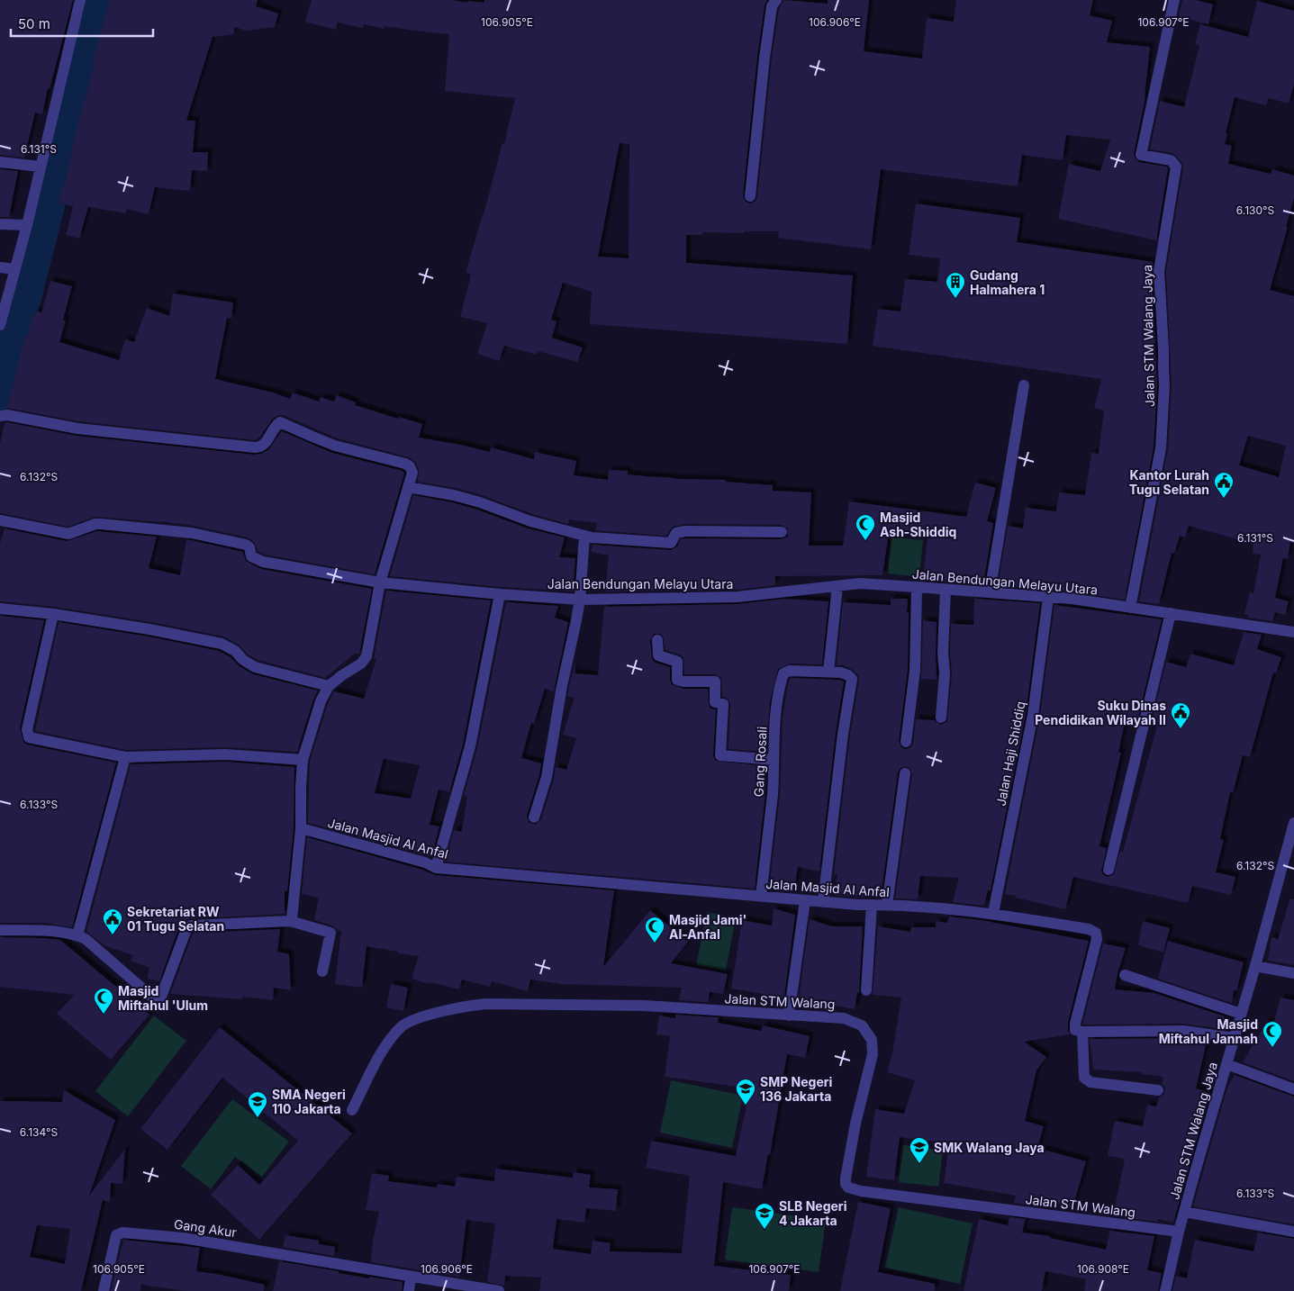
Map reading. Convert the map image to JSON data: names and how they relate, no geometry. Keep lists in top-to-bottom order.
{
  "streets": {
    "street": [
      "Jalan STM Walang Jaya",
      "Jalan Bendungan Melayu Utara",
      "Jalan Haji Shiddiq",
      "Gang Rosali",
      "Jalan Masjid Al Anfal",
      "Jalan STM Walang",
      "Gang Akur"
    ]
  },
  "crossings": [
    ["Jalan STM Walang Jaya", "Jalan Bendungan Melayu Utara"],
    ["Jalan STM Walang Jaya", "Jalan STM Walang"],
    ["Jalan Bendungan Melayu Utara", "Jalan Haji Shiddiq"],
    ["Jalan Haji Shiddiq", "Jalan Masjid Al Anfal"],
    ["Gang Rosali", "Jalan Masjid Al Anfal"]
  ],
  "places": {
    "building": ["Gudang Halmahera 1"],
    "public building": ["Kantor Lurah Tugu Selatan", "Suku Dinas Pendidikan Wilayah II", "Sekretariat RW 01 Tugu Selatan"],
    "mosque": [
      "Masjid Ash-Shiddiq",
      "Masjid Jami' Al-Anfal",
      "Masjid Miftahul 'Ulum",
      "Masjid Miftahul Jannah"
    ],
    "school or university": [
      "SMP Negeri 136 Jakarta",
      "SMA Negeri 110 Jakarta",
      "SMK Walang Jaya",
      "SLB Negeri 4 Jakarta"
    ]
  },
  "scale_bar": "50 m",
  "coordinates": [
    "106.905°E",
    "106.906°E",
    "106.907°E",
    "6.131°S",
    "6.130°S",
    "6.132°S",
    "6.133°S",
    "6.134°S",
    "106.908°E"
  ]
}
